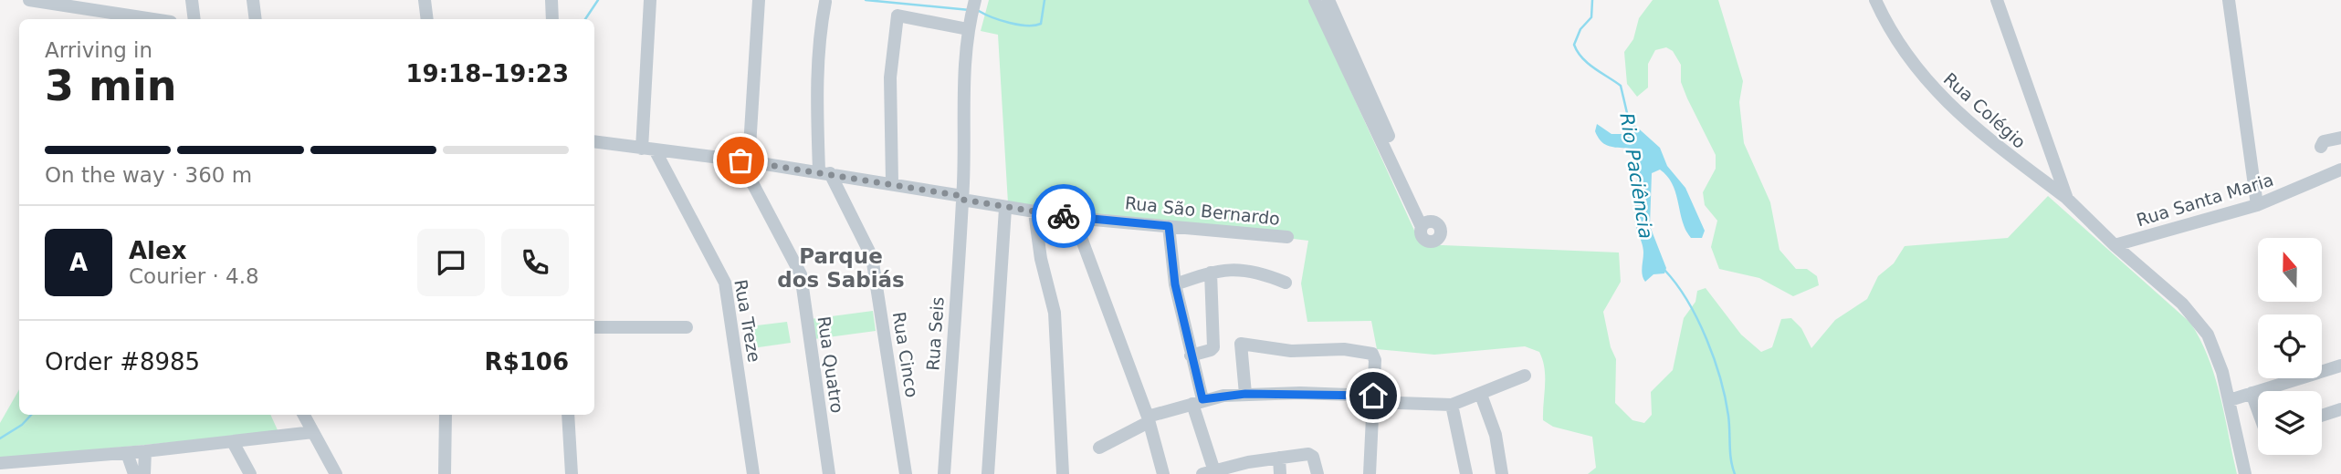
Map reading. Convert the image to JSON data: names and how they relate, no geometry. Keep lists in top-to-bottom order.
{
  "streets": {
    "street": [
      "Rua Colégio",
      "Rua Santa Maria",
      "Rua São Bernardo",
      "Rua Treze",
      "Rua Seis",
      "Rua Cinco",
      "Rua Quatro"
    ]
  },
  "crossings": [
    ["Rua Colégio", "Rua Santa Maria"],
    ["Rua São Bernardo", "Rua Treze"],
    ["Rua São Bernardo", "Rua Seis"],
    ["Rua São Bernardo", "Rua Cinco"],
    ["Rua São Bernardo", "Rua Quatro"]
  ],
  "districts": ["Parque dos Sabiás"],
  "water": ["Rio Paciência"],
  "north": "top",
  "page": {
    "heading": ["3 min", "Arriving in", "19:18–19:23"],
    "panel": [
      "Alex",
      "Courier · 4.8",
      "Order #8985",
      "R$106"
    ],
    "bar": "On the way · 360 m",
    "round": "A"
  }
}
